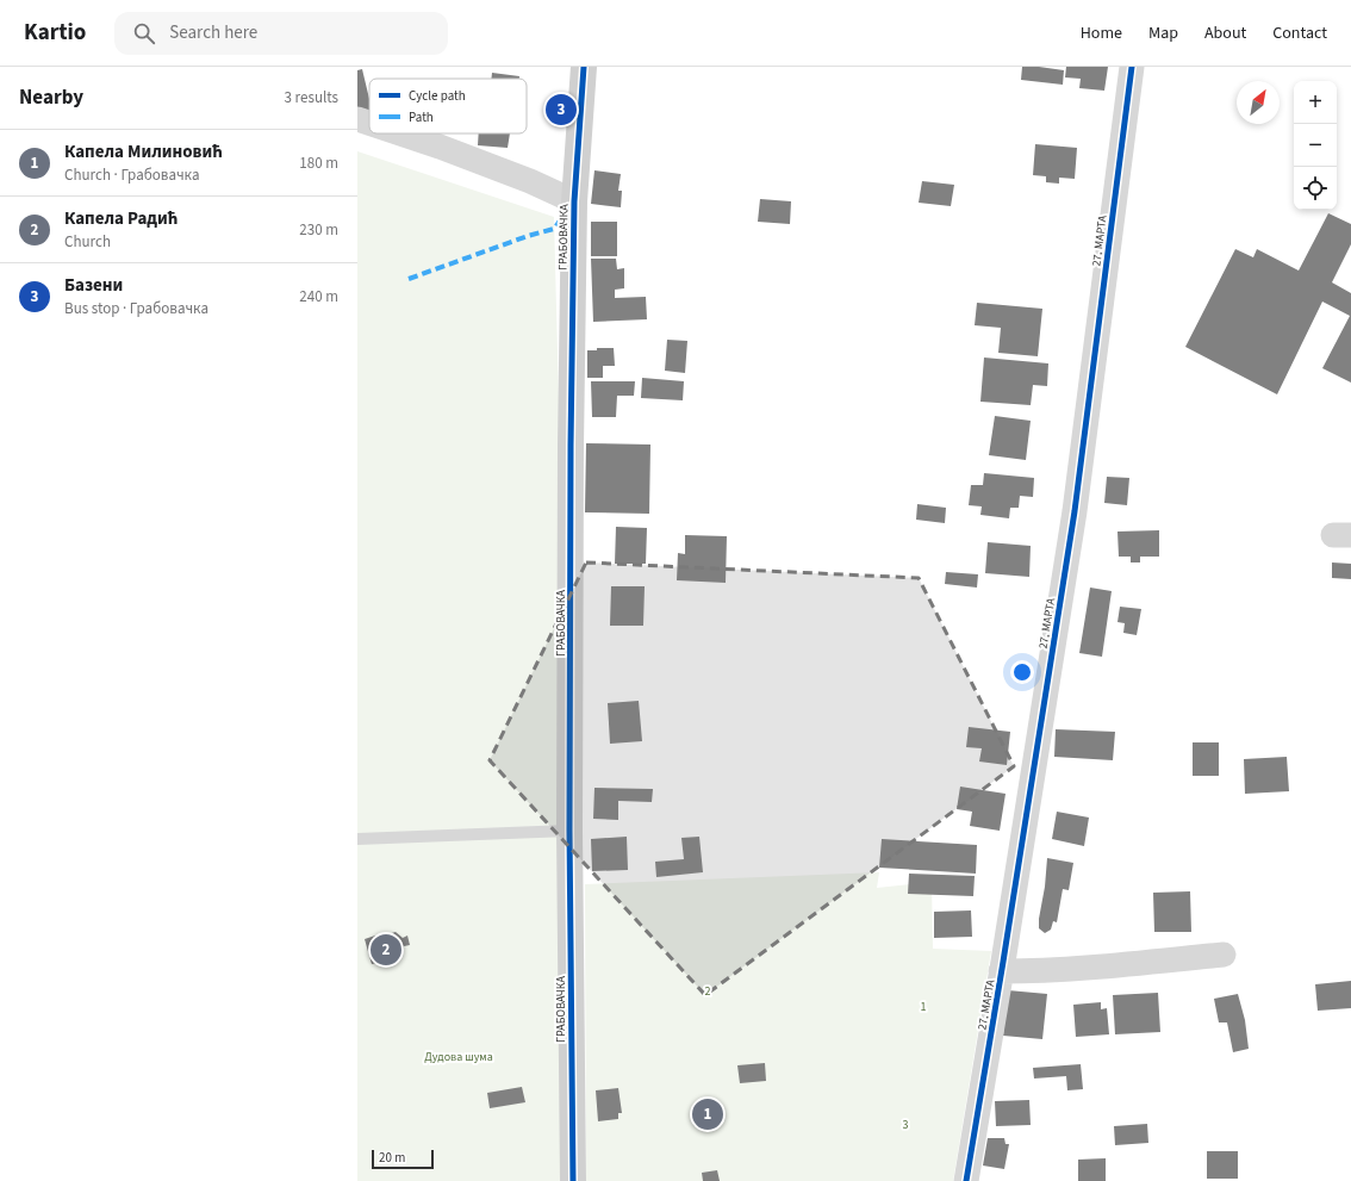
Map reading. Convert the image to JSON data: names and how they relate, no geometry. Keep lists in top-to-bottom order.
{
  "streets": {
    "street": ["ГРАБОВАЧКА", "27. МАРТА"]
  },
  "parks": [
    "2",
    "1",
    "Дудова шума",
    "3"
  ],
  "legend": ["Cycle path", "Path"],
  "scale_bar": "20 m",
  "north": "top right",
  "page": {
    "header": "Kartio",
    "search": "Search here",
    "nav": [
      "Home",
      "Map",
      "About",
      "Contact"
    ],
    "heading": ["Nearby", "3 results"],
    "map_buttons": ["+", "−"],
    "pins": ["3", "2", "1"],
    "list": [
      {
        "mark": "1",
        "name": "Капела Милиновић",
        "note": "Church · Грабовачка",
        "value": "180 m"
      },
      {
        "mark": "2",
        "name": "Капела Радић",
        "note": "Church",
        "value": "230 m"
      },
      {
        "mark": "3",
        "name": "Базени",
        "note": "Bus stop · Грабовачка",
        "value": "240 m"
      }
    ],
    "scale": "20 m"
  }
}
